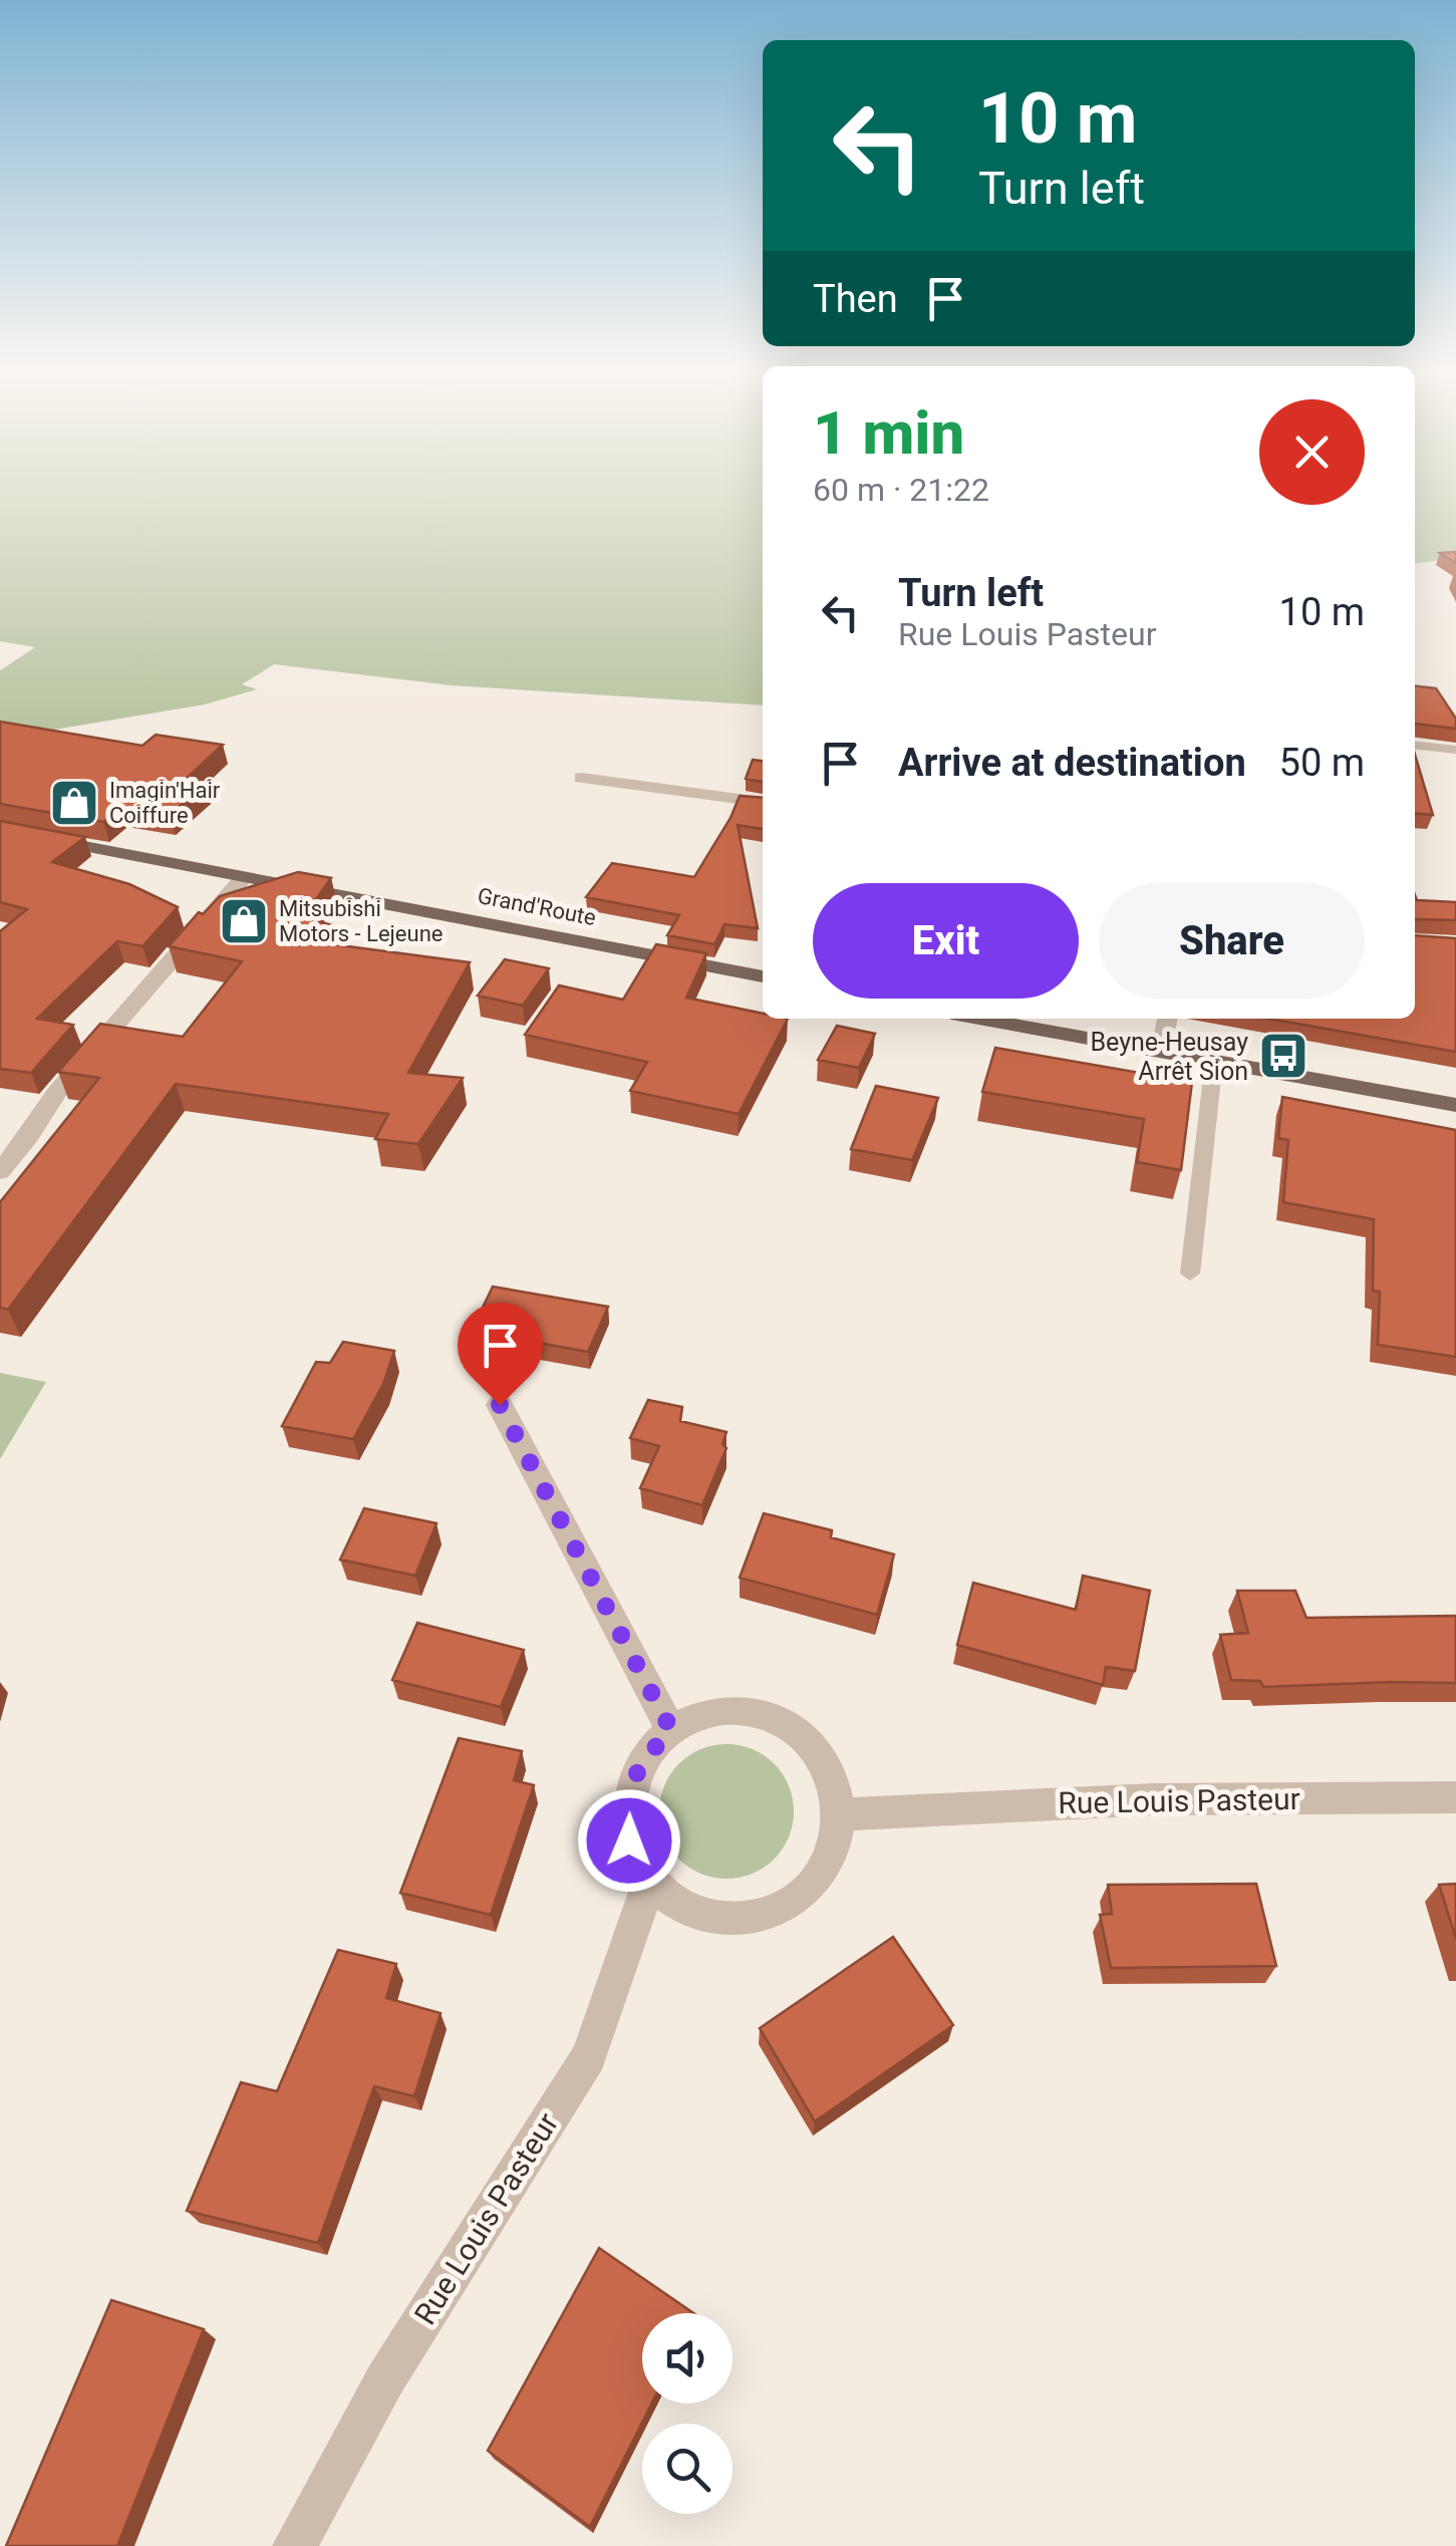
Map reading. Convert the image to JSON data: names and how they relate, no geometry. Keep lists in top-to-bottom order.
{
  "streets": {
    "main road": ["Grand'Route"],
    "street": ["Rue Louis Pasteur"]
  },
  "places": {
    "shop": ["Imagin'Hair Coiffure", "Mitsubishi Motors - Lejeune"],
    "bus stop": ["Beyne-Heusay Arrêt Sion"]
  },
  "page": {
    "turn": ["10 m", "Turn left"],
    "then": "Then",
    "heading": ["1 min", "60 m · 21:22"],
    "list": [
      {
        "name": "Turn left",
        "note": "Rue Louis Pasteur",
        "value": "10 m"
      },
      {
        "name": "Arrive at destination",
        "value": "50 m"
      }
    ],
    "buttons": ["Exit", "Share"]
  }
}
